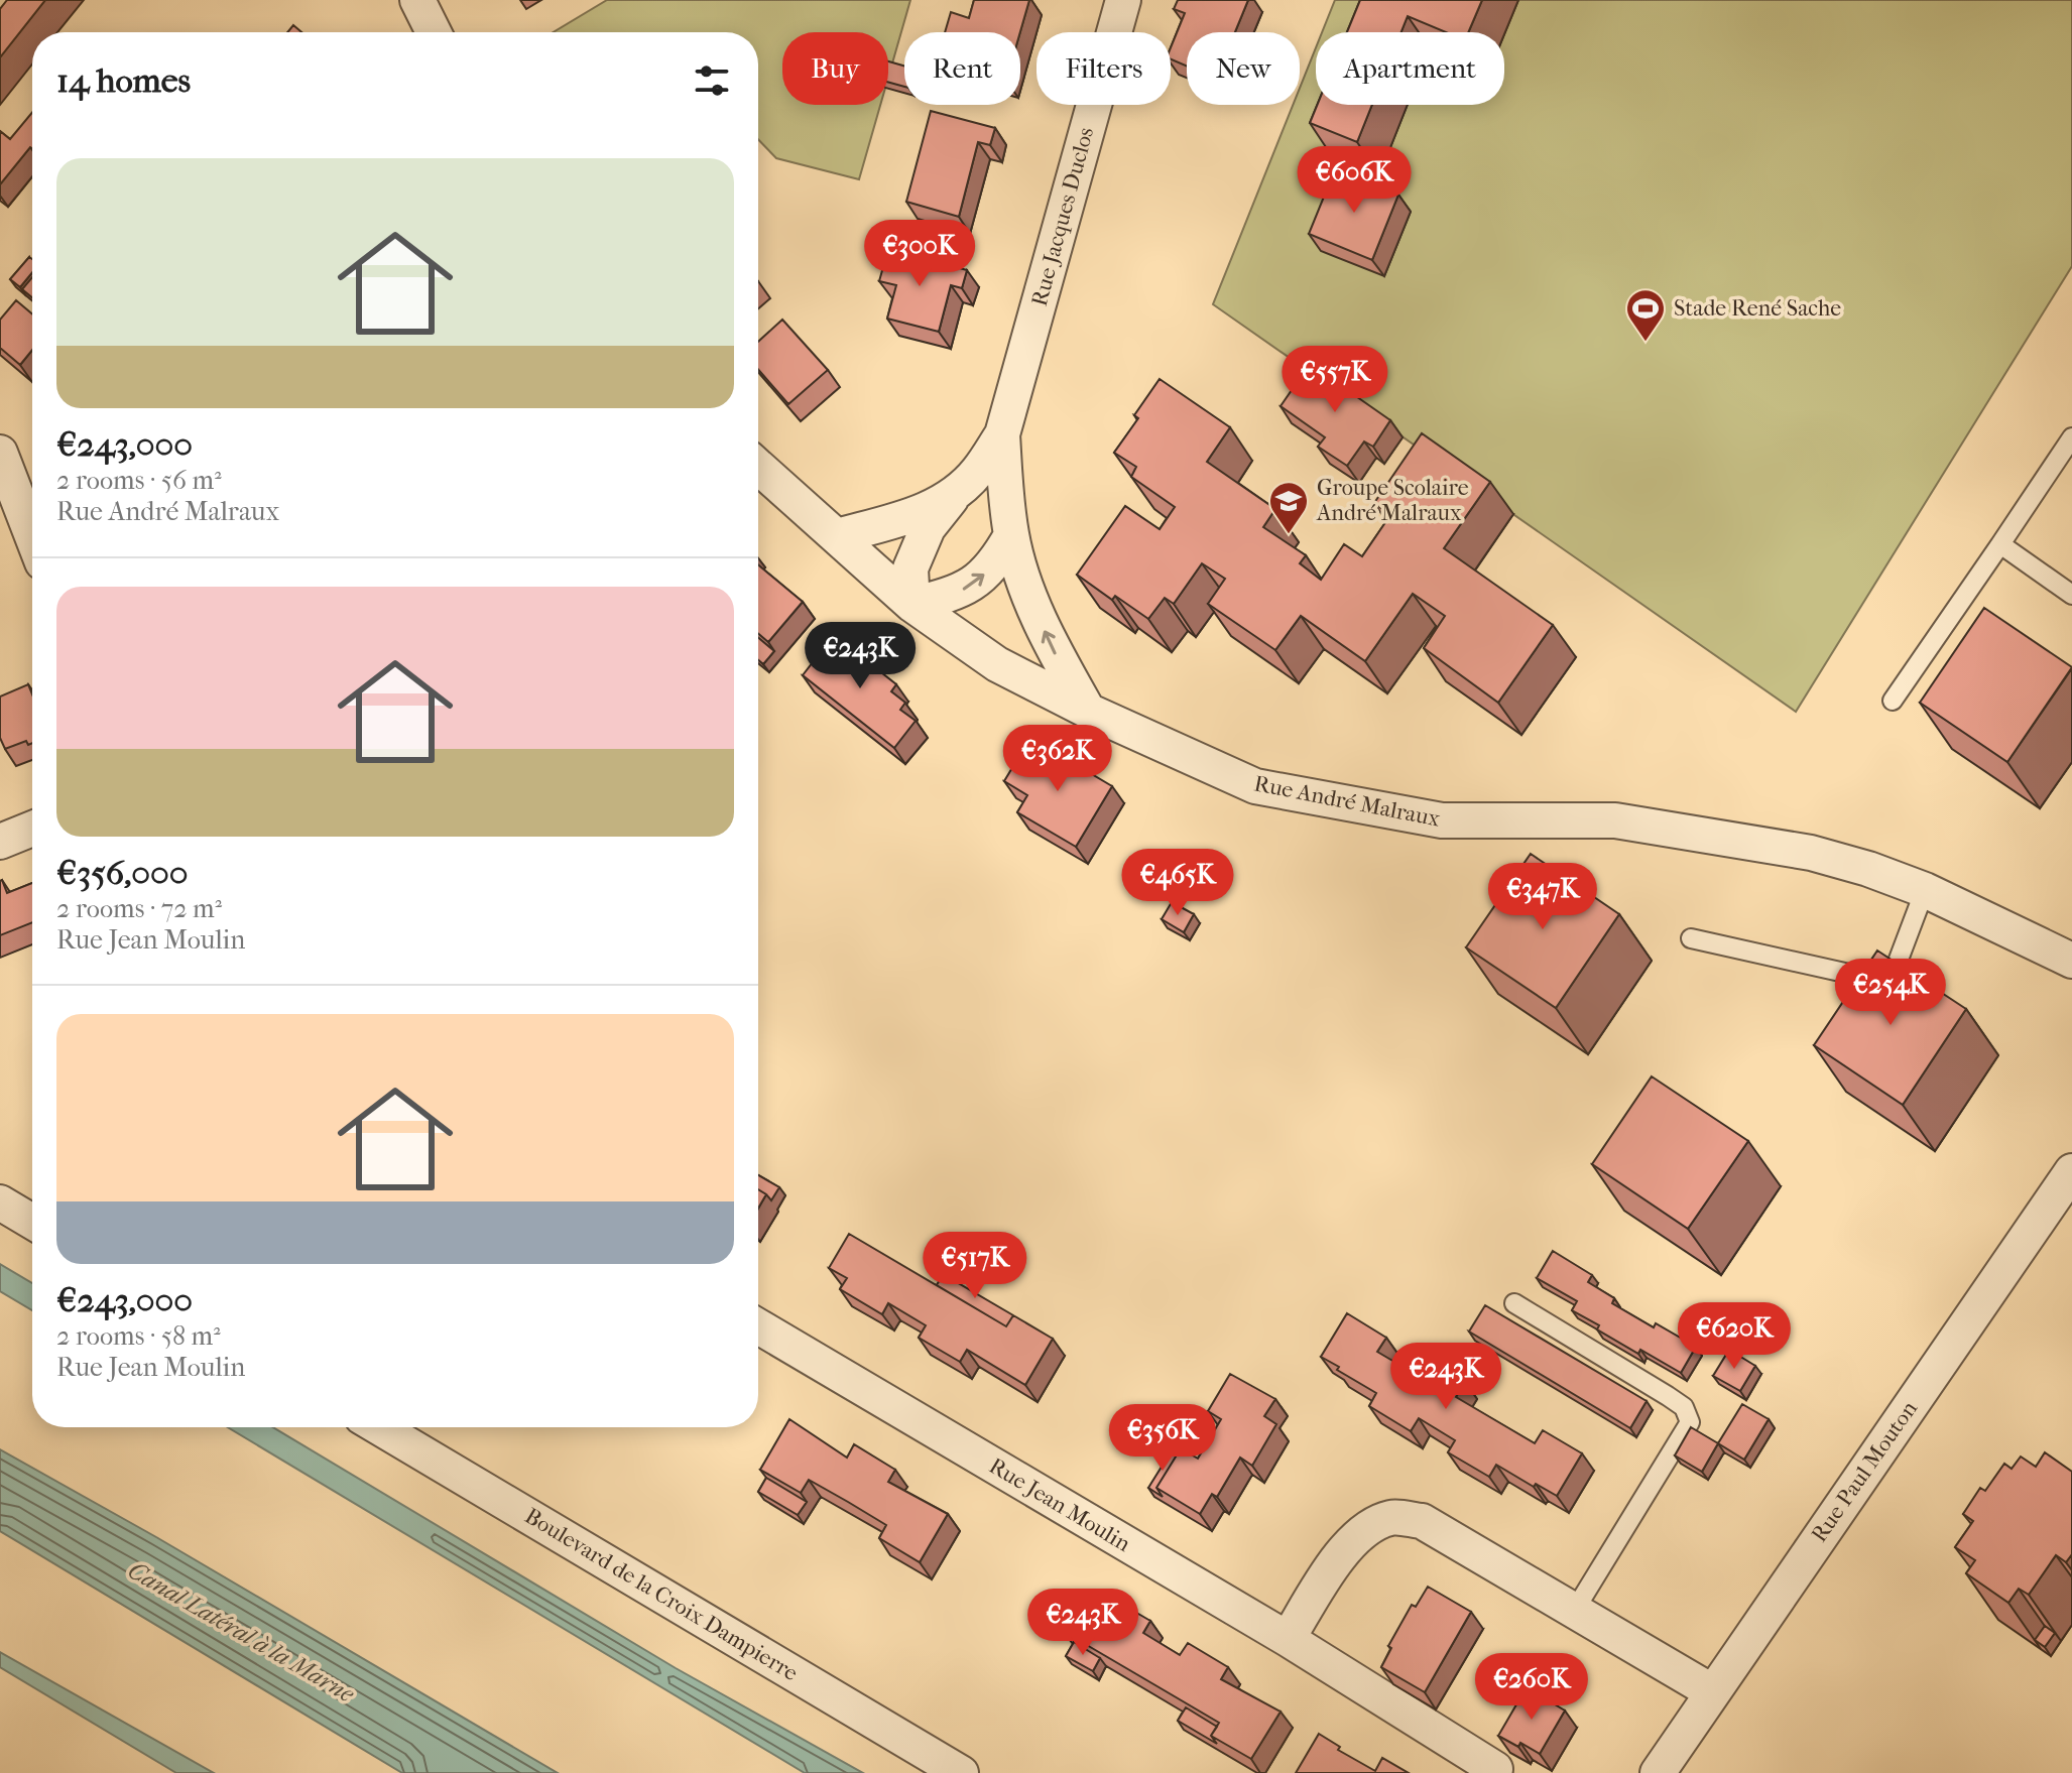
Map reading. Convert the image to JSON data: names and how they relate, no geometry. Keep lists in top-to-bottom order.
{
  "streets": {
    "street": [
      "Rue Jacques Duclos",
      "Rue André Malraux",
      "Rue Paul Mouton",
      "Rue Jean Moulin",
      "Boulevard de la Croix Dampierre"
    ]
  },
  "crossings": [
    ["Rue Jacques Duclos", "Rue André Malraux"]
  ],
  "water": ["Canal Latéral à la Marne"],
  "places": {
    "sports": ["Stade René Sache"],
    "school or university": ["Groupe Scolaire André Malraux"]
  },
  "page": {
    "chip": [
      "Buy",
      "Rent",
      "Filters",
      "New",
      "Apartment"
    ],
    "heading": "14 homes",
    "list": [
      {
        "name": "€243,000",
        "note": "2 rooms · 56 m² · Rue André Malraux"
      },
      {
        "name": "€356,000",
        "note": "2 rooms · 72 m² · Rue Jean Moulin"
      },
      {
        "name": "€243,000",
        "note": "2 rooms · 58 m² · Rue Jean Moulin"
      }
    ],
    "price": [
      "€606K",
      "€300K",
      "€557K",
      "€243K",
      "€362K",
      "€465K",
      "€347K",
      "€254K",
      "€517K",
      "€620K",
      "€243K",
      "€356K",
      "€243K",
      "€260K"
    ]
  }
}
